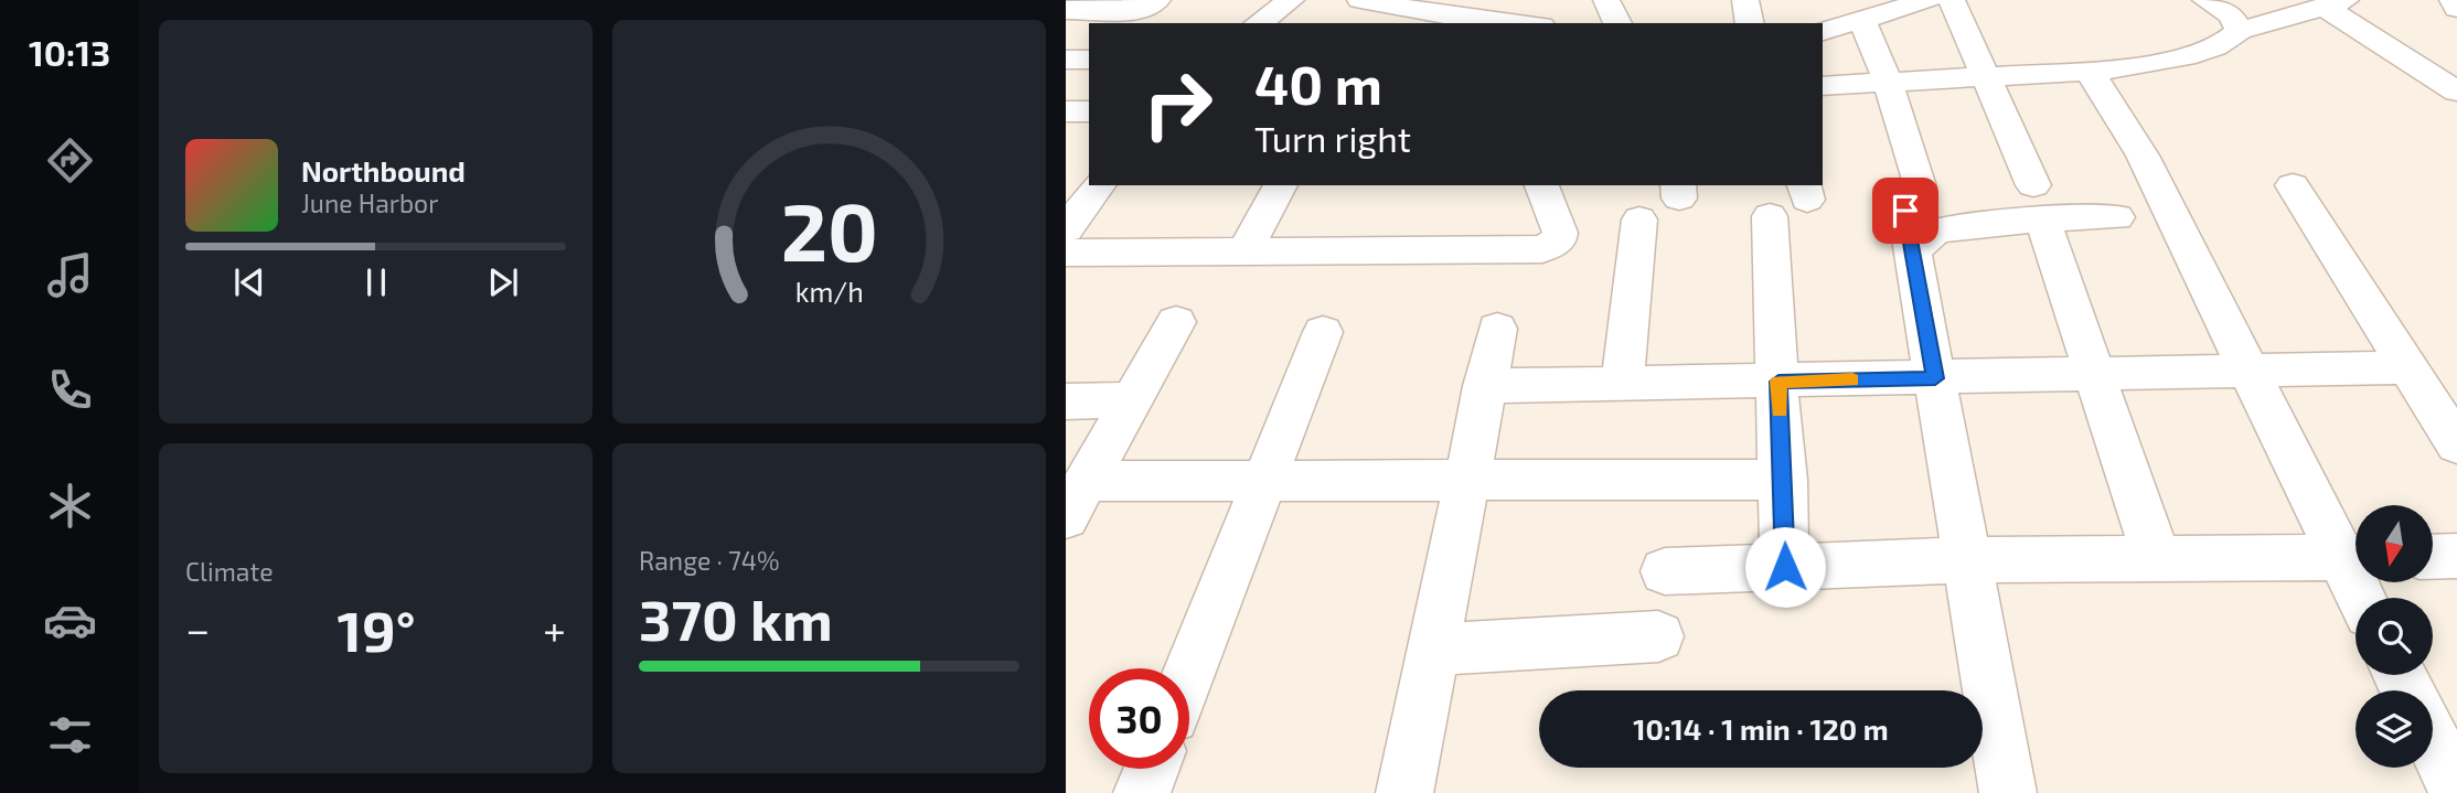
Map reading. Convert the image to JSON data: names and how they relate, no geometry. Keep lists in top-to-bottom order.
{
  "north": "bottom",
  "page": {
    "tabs": "10:13",
    "turn": ["40 m", "Turn right"],
    "song": ["Northbound", "June Harbor"],
    "tile": [
      "Climate",
      ["Range · 74%", "370 km"]
    ],
    "heat": ["−", "19°", "+"],
    "limit": "30",
    "trip": "10:14 · 1 min · 120 m",
    "gauge": ["20", "km/h"]
  }
}
